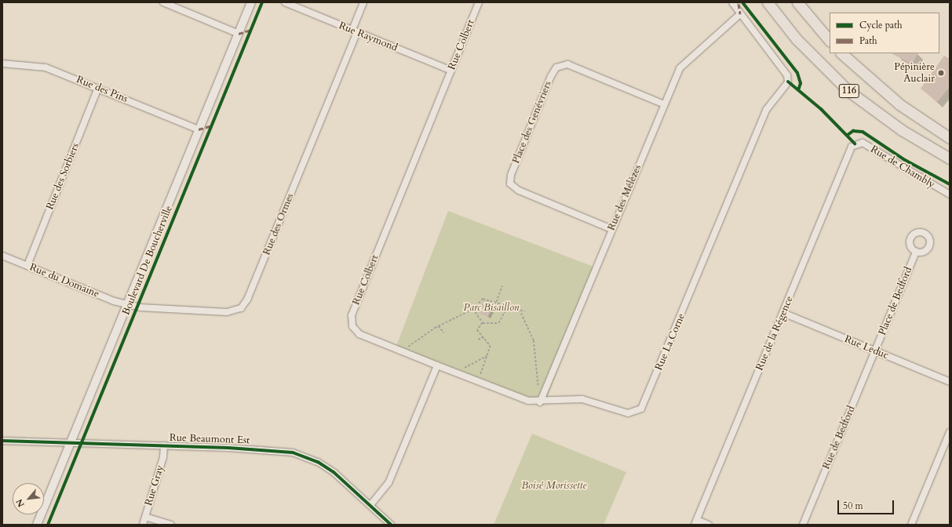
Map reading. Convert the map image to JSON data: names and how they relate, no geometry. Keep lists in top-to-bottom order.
{
  "streets": {
    "main road": ["116"],
    "street": [
      "Rue Raymond",
      "Rue Colbert",
      "Rue des Pins",
      "Place des Genévriers",
      "Rue de Chambly",
      "Rue des Sorbiers",
      "Rue des Mélèzes",
      "Rue des Ormes",
      "Boulevard De Boucherville",
      "Rue du Domaine",
      "Place de Bedford",
      "Rue de la Régence",
      "Rue La Corne",
      "Rue Leduc",
      "Rue de Bedford",
      "Rue Beaumont Est",
      "Rue Gray"
    ]
  },
  "crossings": [
    ["Rue Raymond", "Rue Colbert"],
    ["Rue Raymond", "Rue des Ormes"],
    ["Rue Colbert", "Rue La Corne"],
    ["Rue des Pins", "Rue des Sorbiers"],
    ["Rue des Pins", "Boulevard De Boucherville"],
    ["Place des Genévriers", "Rue des Mélèzes"],
    ["Rue de Chambly", "Rue de la Régence"],
    ["Rue des Sorbiers", "Rue du Domaine"],
    ["Rue des Mélèzes", "Rue La Corne"],
    ["Rue des Ormes", "Boulevard De Boucherville"],
    ["Rue des Ormes", "Rue du Domaine"],
    ["Boulevard De Boucherville", "Rue du Domaine"],
    ["Boulevard De Boucherville", "Rue Beaumont Est"],
    ["Place de Bedford", "Rue Leduc"],
    ["Place de Bedford", "Rue de Bedford"],
    ["Rue de la Régence", "Rue Leduc"],
    ["Rue Leduc", "Rue de Bedford"],
    ["Rue Beaumont Est", "Rue Gray"]
  ],
  "parks": ["Parc Bisaillon", "Boisé Morissette"],
  "places": ["Pépinière Auclair"],
  "legend": ["Cycle path", "Path"],
  "scale_bar": "50 m",
  "north": "bottom left"
}
